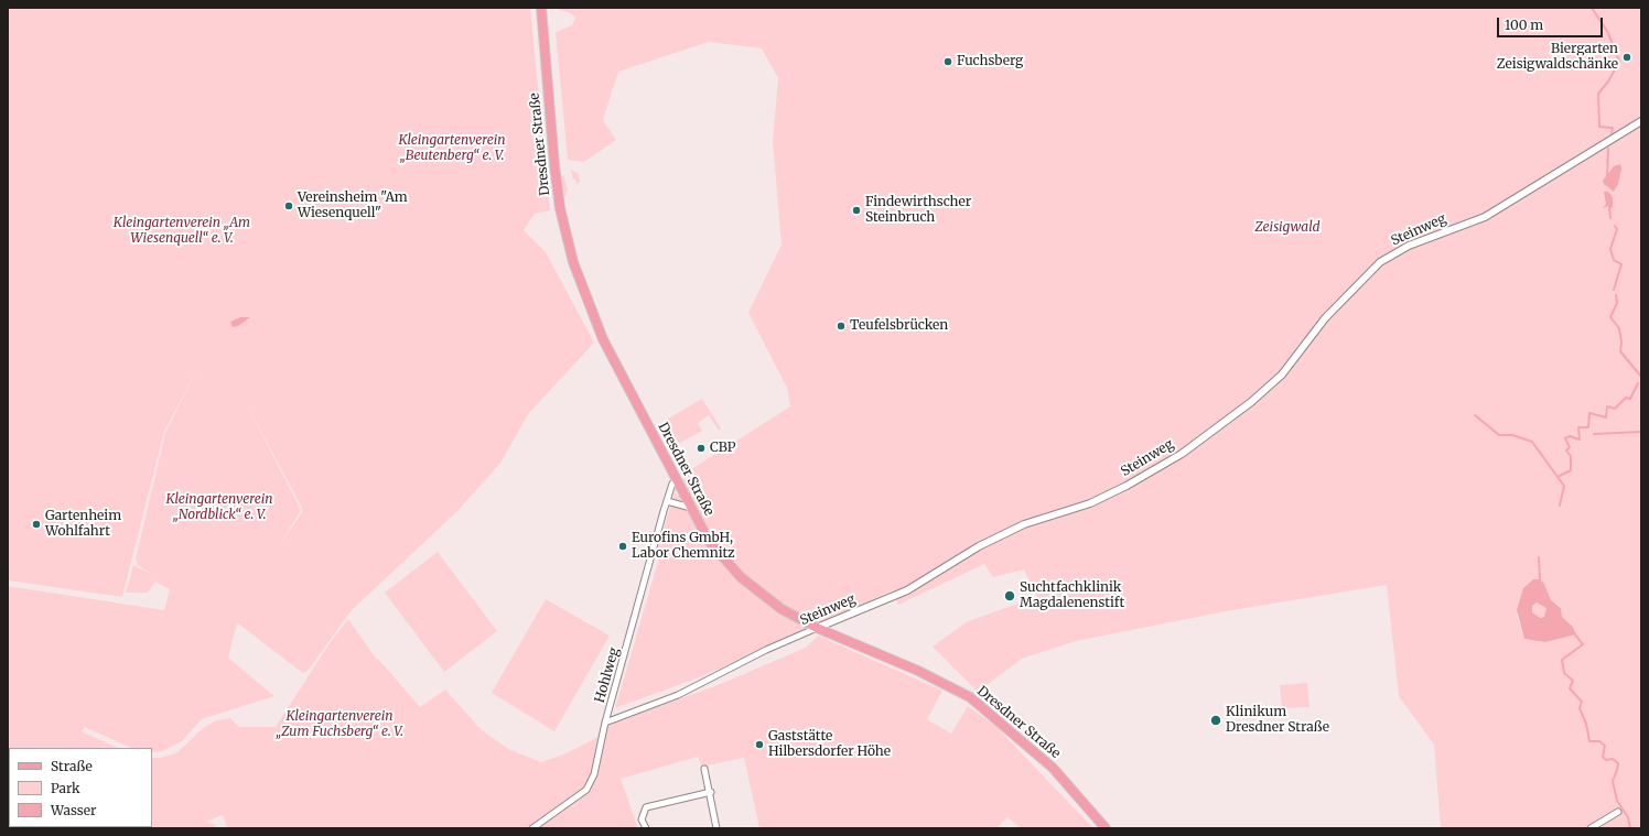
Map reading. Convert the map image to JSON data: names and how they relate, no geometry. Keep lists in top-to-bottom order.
{
  "streets": {
    "main road": ["Dresdner Straße"],
    "street": ["Steinweg", "Hohlweg"]
  },
  "crossings": [
    ["Dresdner Straße", "Steinweg"],
    ["Dresdner Straße", "Hohlweg"],
    ["Steinweg", "Hohlweg"]
  ],
  "parks": [
    "Kleingartenverein „Beutenberg“ e. V.",
    "Kleingartenverein „Am Wiesenquell“ e. V.",
    "Zeisigwald",
    "Kleingartenverein „Nordblick“ e. V.",
    "Kleingartenverein „Zum Fuchsberg“ e. V."
  ],
  "places": [
    "Biergarten Zeisigwaldschänke",
    "Fuchsberg",
    "Vereinsheim \"Am Wiesenquell\"",
    "Findewirthscher Steinbruch",
    "Teufelsbrücken",
    "CBP",
    "Gartenheim Wohlfahrt",
    "Eurofins GmbH, Labor Chemnitz",
    "Suchtfachklinik Magdalenenstift",
    "Klinikum Dresdner Straße",
    "Gaststätte Hilbersdorfer Höhe"
  ],
  "legend": ["Straße", "Park", "Wasser"],
  "scale_bar": "100 m"
}
